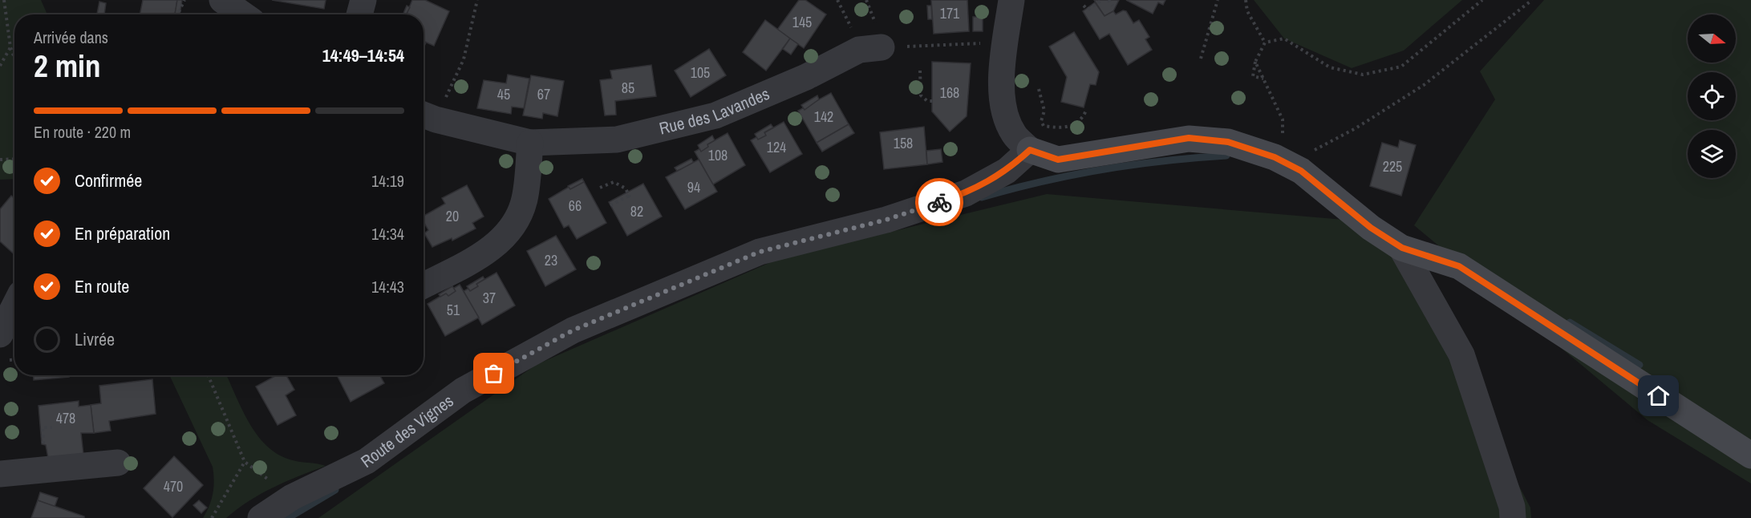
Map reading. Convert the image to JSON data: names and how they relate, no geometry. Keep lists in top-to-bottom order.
{
  "streets": {
    "street": ["Rue des Lavandes", "Route des Vignes"]
  },
  "house_numbers": [
    "171",
    "145",
    "105",
    "85",
    "168",
    "45",
    "67",
    "142",
    "158",
    "124",
    "108",
    "225",
    "94",
    "66",
    "82",
    "20",
    "23",
    "37",
    "51",
    "478",
    "470"
  ],
  "north": "right",
  "page": {
    "heading": ["2 min", "Arrivée dans", "14:49–14:54"],
    "bar": "En route · 220 m",
    "list": [
      ["Confirmée", "14:19"],
      ["En préparation", "14:34"],
      ["En route", "14:43"],
      "Livrée"
    ]
  }
}
